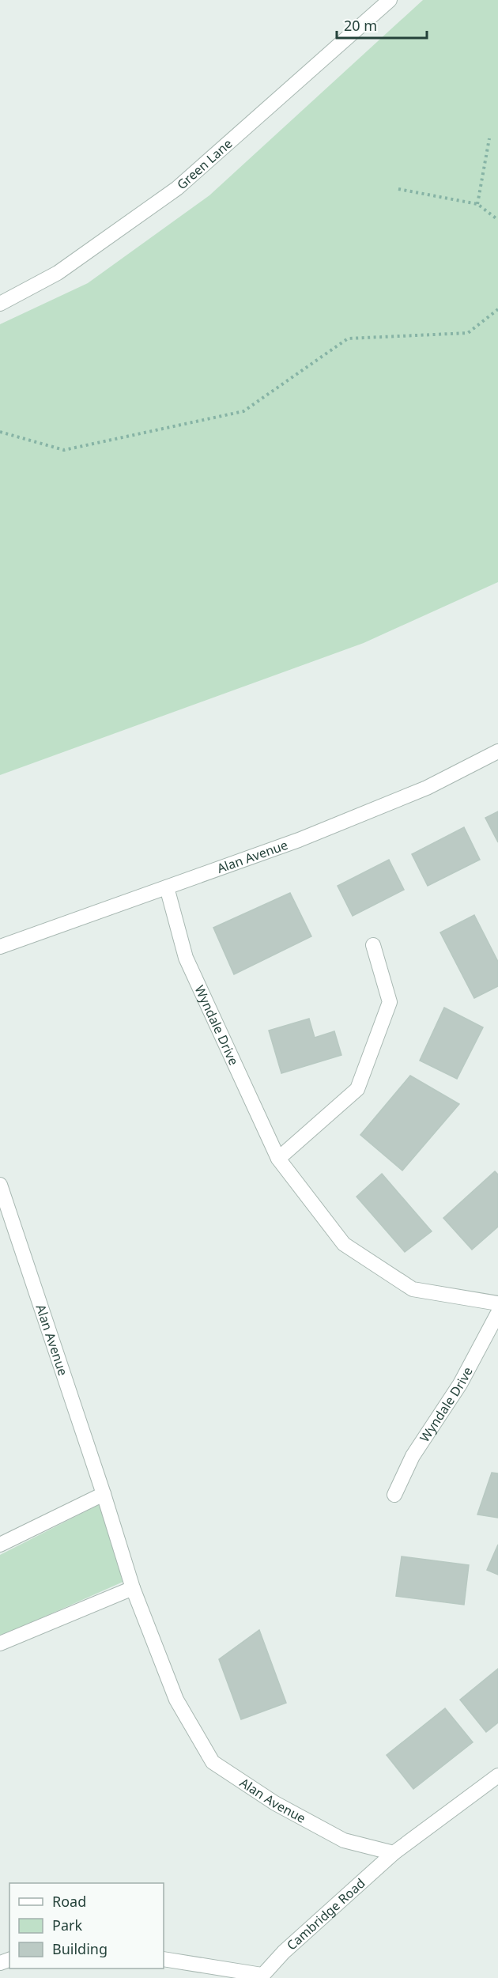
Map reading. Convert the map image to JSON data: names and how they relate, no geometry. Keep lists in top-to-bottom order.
{
  "streets": {
    "street": [
      "Green Lane",
      "Alan Avenue",
      "Wyndale Drive",
      "Cambridge Road"
    ]
  },
  "crossings": [
    ["Alan Avenue", "Wyndale Drive"],
    ["Alan Avenue", "Cambridge Road"]
  ],
  "legend": ["Road", "Park", "Building"],
  "scale_bar": "20 m"
}
